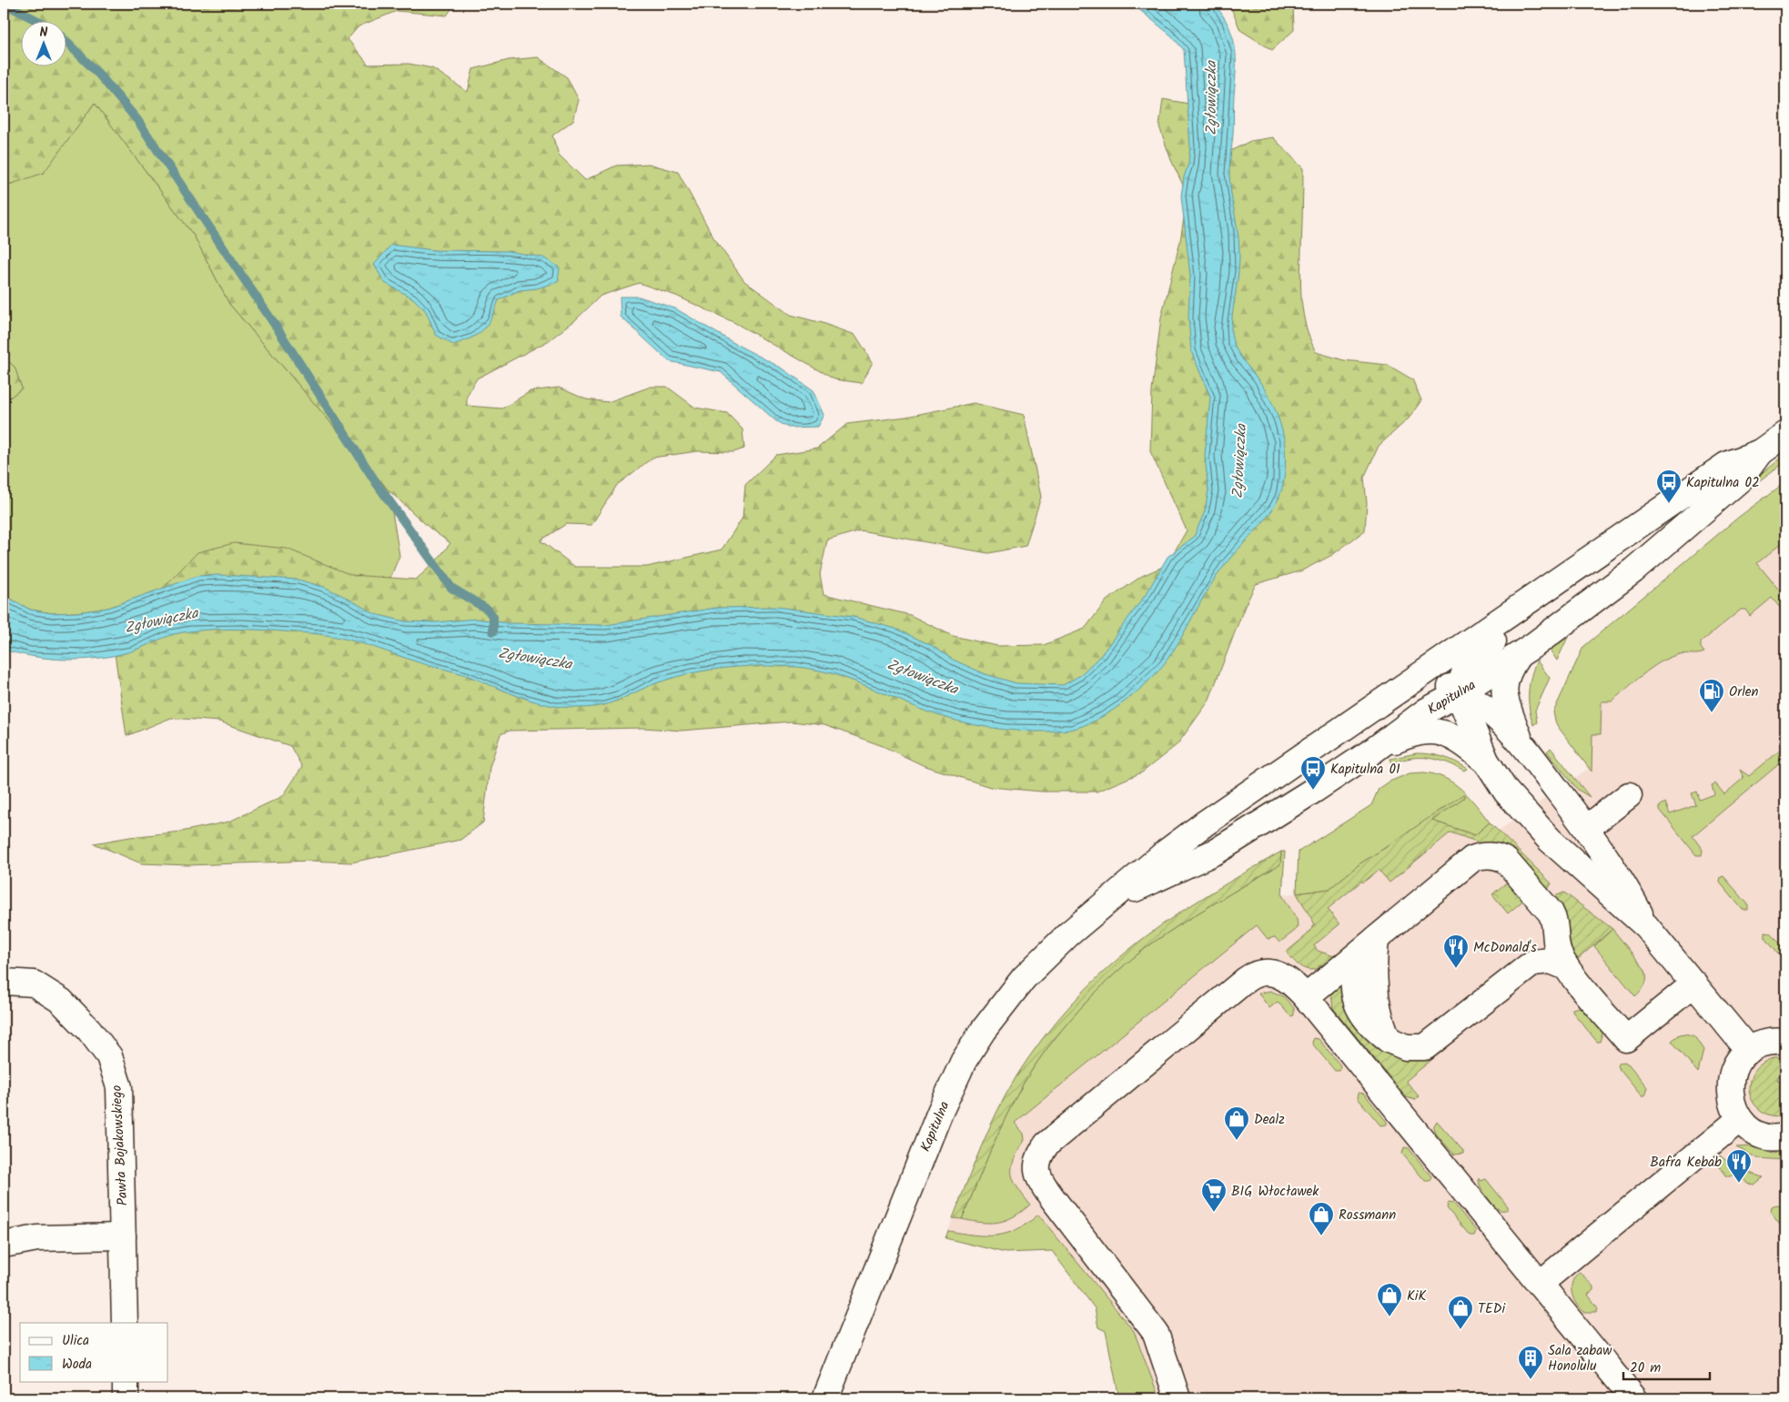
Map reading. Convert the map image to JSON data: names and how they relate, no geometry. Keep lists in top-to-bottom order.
{
  "streets": {
    "street": ["Kapitulna", "Pawła Bojakowskiego"]
  },
  "water": ["Zgłowiączka"],
  "places": {
    "bus stop": ["Kapitulna 02", "Kapitulna 01"],
    "fuel station": ["Orlen"],
    "restaurant": ["McDonald's", "Bafra Kebab"],
    "shop": [
      "Dealz",
      "Rossmann",
      "KiK",
      "TEDi"
    ],
    "supermarket": ["BIG Włocławek"],
    "building": ["Sala zabaw Honolulu"]
  },
  "legend": ["Ulica", "Woda"],
  "scale_bar": "20 m",
  "north": "top"
}
